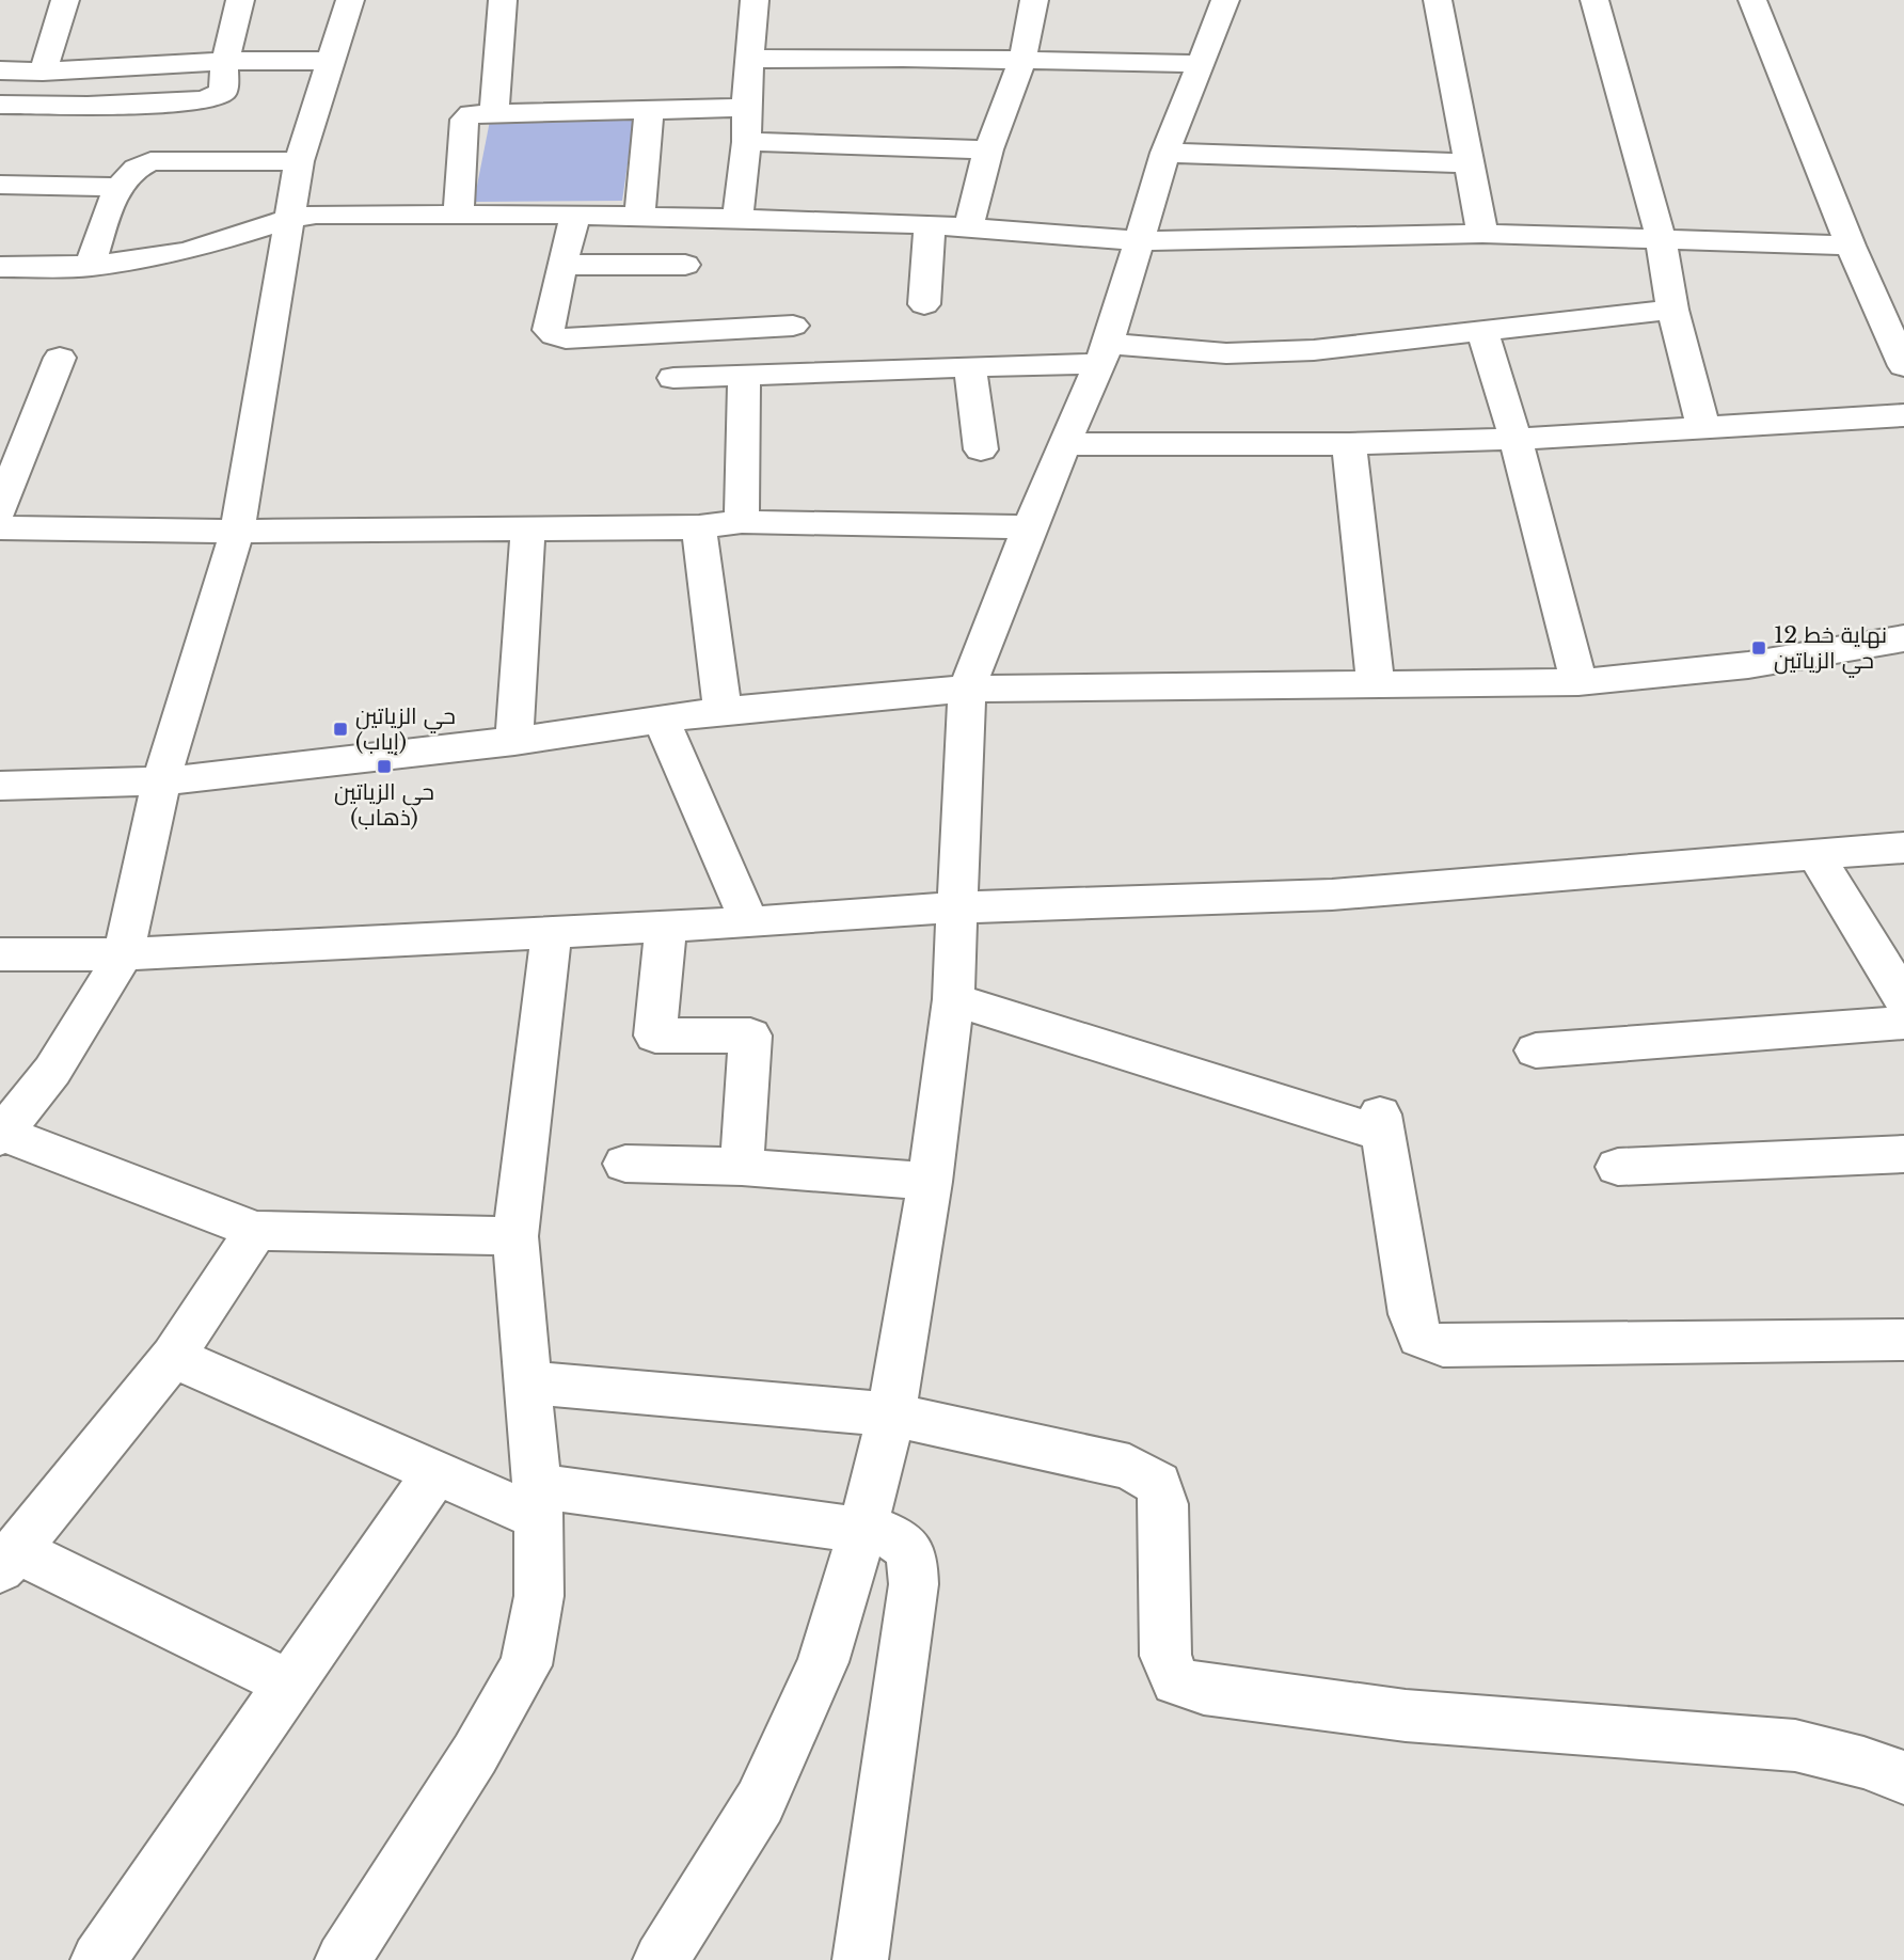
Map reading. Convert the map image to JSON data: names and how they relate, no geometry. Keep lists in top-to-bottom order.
{
  "places": {
    "transit": ["نهاية خط 12 حي الزياتين", "حي الزياتين (إياب)", "حي الزياتين (ذهاب)"]
  }
}
